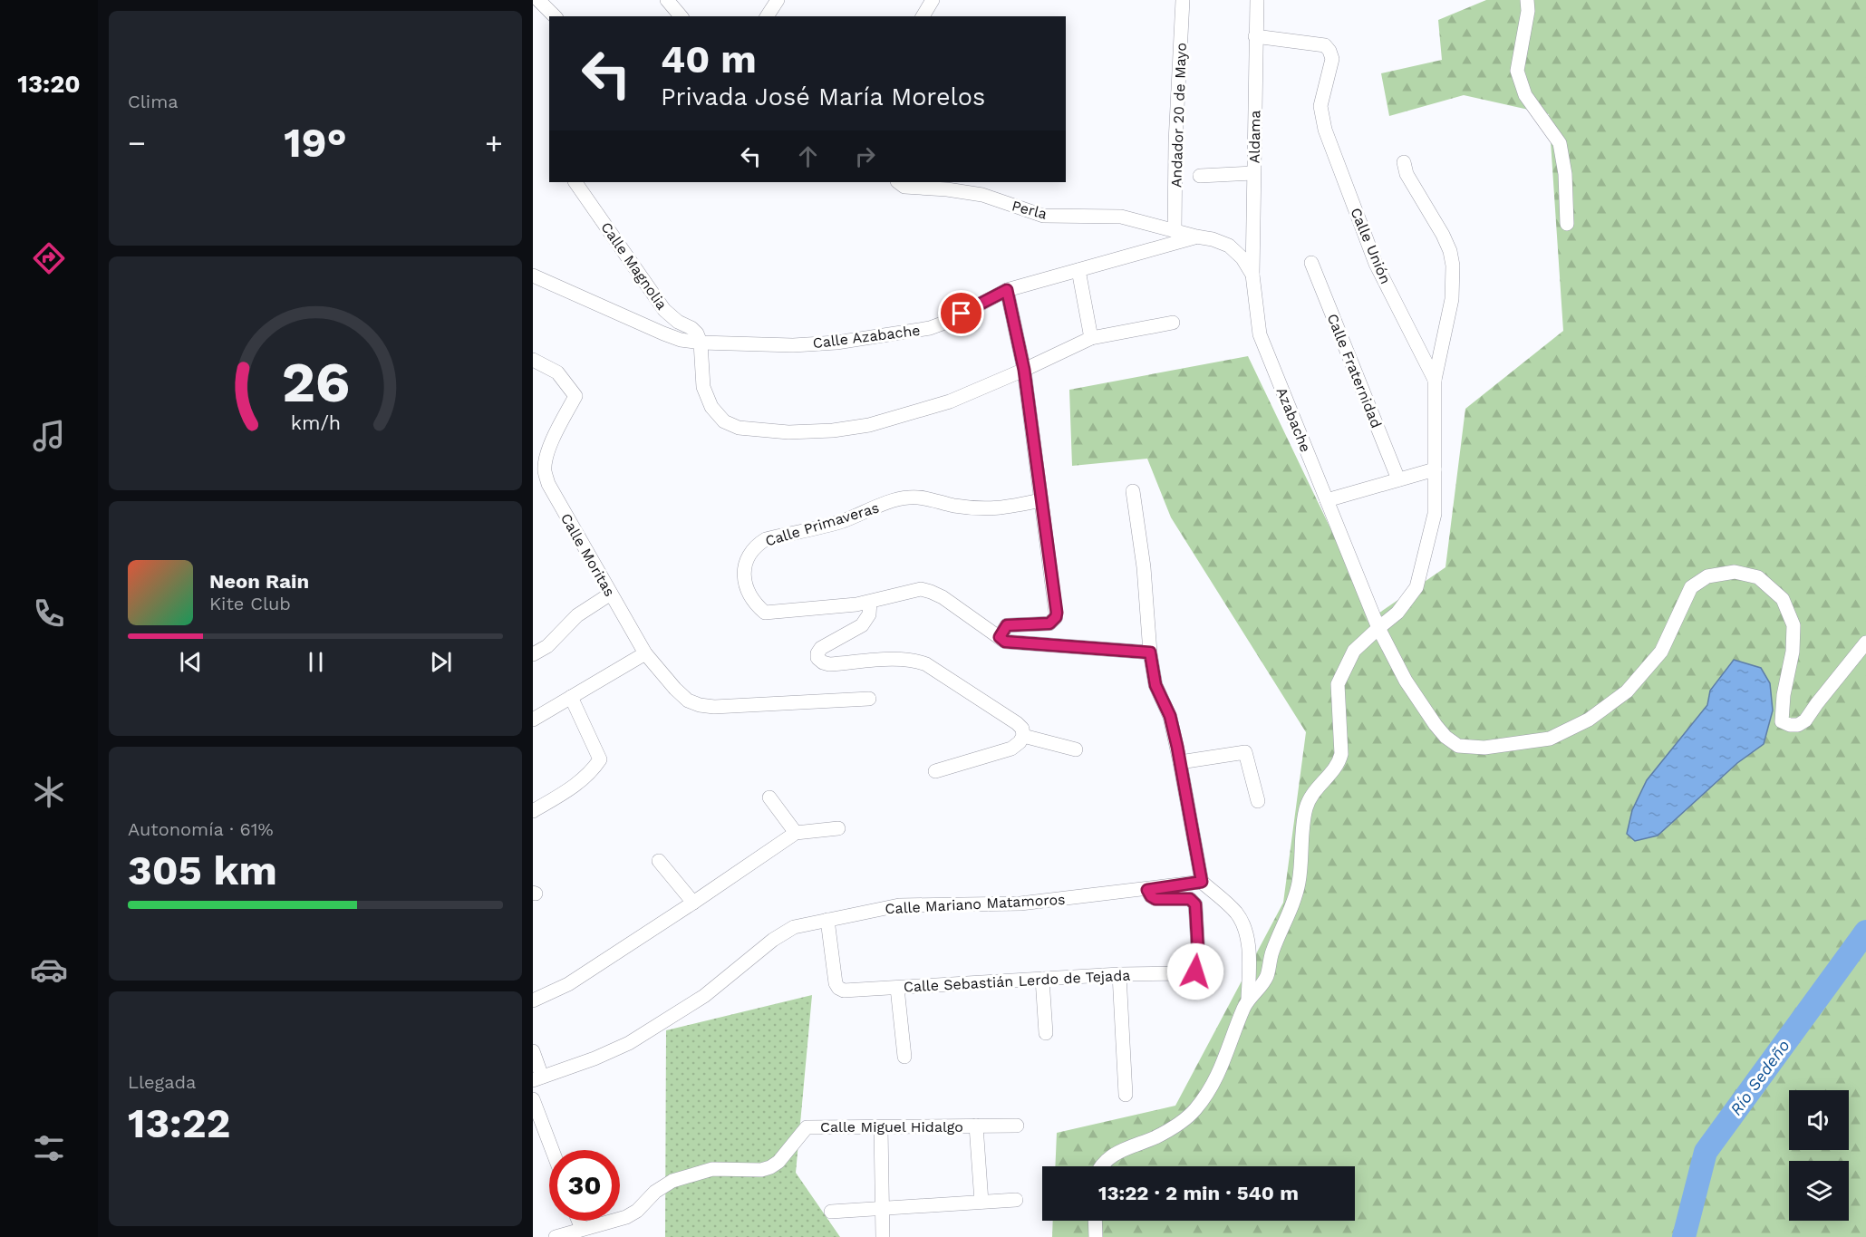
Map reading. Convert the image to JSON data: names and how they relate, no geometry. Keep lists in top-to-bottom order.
{
  "streets": {
    "street": [
      "Andador 20 de Mayo",
      "Aldama",
      "Perla",
      "Calle Unión",
      "Calle Magnolia",
      "Calle Azabache",
      "Calle Fraternidad",
      "Azabache",
      "Calle Primaveras",
      "Calle Moritas",
      "Calle Mariano Matamoros",
      "Calle Sebastián Lerdo de Tejada",
      "Calle Miguel Hidalgo"
    ]
  },
  "crossings": [
    ["Andador 20 de Mayo", "Perla"],
    ["Aldama", "Calle Unión"],
    ["Aldama", "Azabache"],
    ["Perla", "Calle Azabache"],
    ["Perla", "Azabache"],
    ["Calle Magnolia", "Calle Azabache"],
    ["Calle Azabache", "Azabache"],
    ["Calle Mariano Matamoros", "Calle Sebastián Lerdo de Tejada"]
  ],
  "water": ["Río Sedeño"],
  "page": {
    "tabs": "13:20",
    "tile": [
      "Clima",
      ["Autonomía · 61%", "305 km"],
      ["Llegada", "13:22"]
    ],
    "turn": ["40 m", "Privada José María Morelos"],
    "heat": ["−", "19°", "+"],
    "song": ["Neon Rain", "Kite Club"],
    "limit": "30",
    "trip": "13:22 · 2 min · 540 m",
    "gauge": ["26", "km/h"]
  }
}
